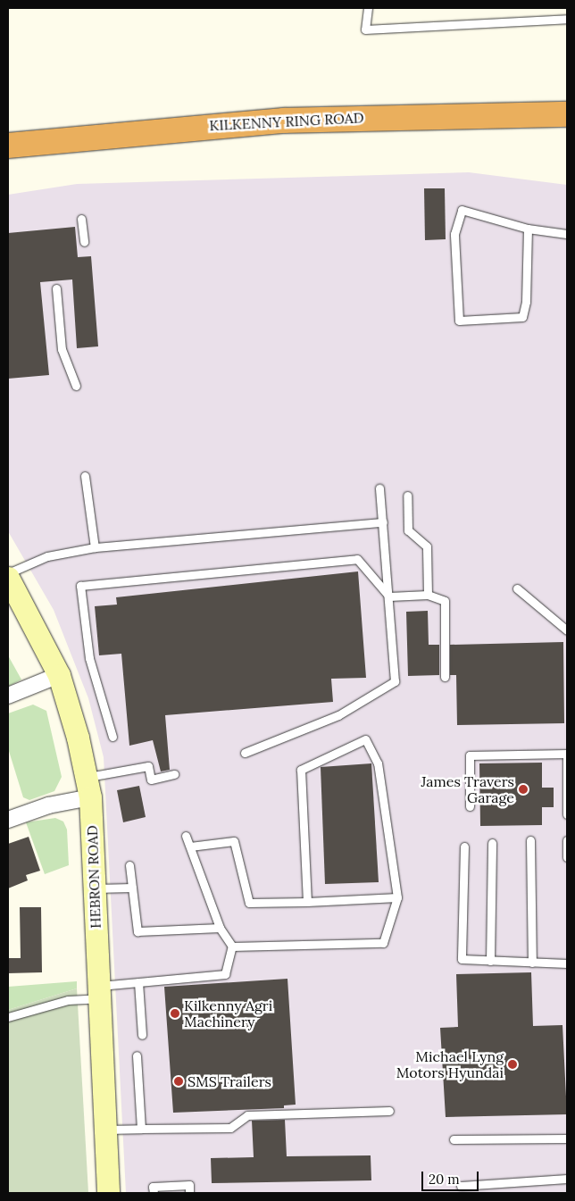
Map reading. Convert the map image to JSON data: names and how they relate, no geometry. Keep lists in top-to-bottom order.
{
  "streets": {
    "highway": ["KILKENNY RING ROAD"],
    "street": ["HEBRON ROAD"]
  },
  "places": [
    "James Travers Garage",
    "Kilkenny Agri Machinery",
    "Michael Lyng Motors Hyundai",
    "SMS Trailers"
  ],
  "scale_bar": "20 m"
}
